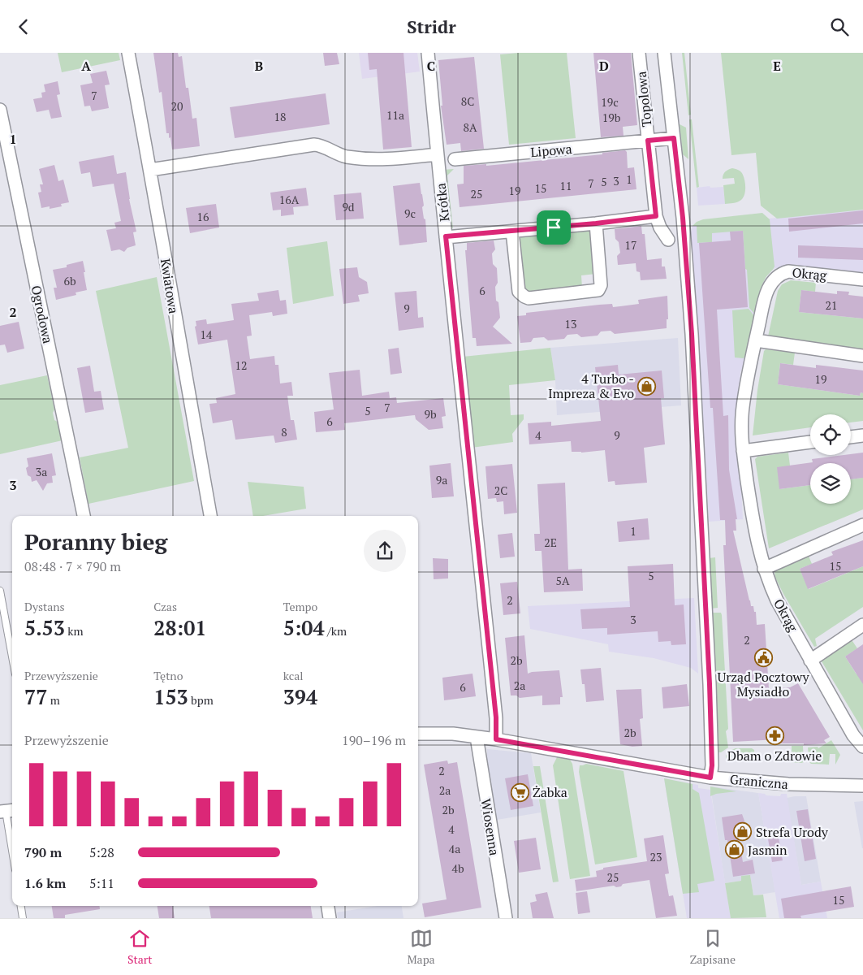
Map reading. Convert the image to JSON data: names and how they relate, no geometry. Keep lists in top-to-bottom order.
{
  "streets": {
    "street": [
      "Topolowa",
      "Lipowa",
      "Krótka",
      "Okrąg",
      "Kwiatowa",
      "Ogrodowa",
      "Graniczna",
      "Wiosenna"
    ]
  },
  "crossings": [
    ["Topolowa", "Lipowa"],
    ["Krótka", "Graniczna"],
    ["Graniczna", "Wiosenna"]
  ],
  "places": {
    "shop": ["4 Turbo - Impreza & Evo", "Strefa Urody", "Jasmin"],
    "public building": ["Urząd Pocztowy Mysiadło"],
    "pharmacy": ["Dbam o Zdrowie"],
    "supermarket": ["Żabka"]
  },
  "house_numbers": [
    "7",
    "8C",
    "19c",
    "20",
    "11a",
    "18",
    "19b",
    "8A",
    "1",
    "3",
    "5",
    "7",
    "11",
    "15",
    "19",
    "25",
    "16A",
    "9d",
    "9c",
    "16",
    "17",
    "6b",
    "6",
    "21",
    "9",
    "13",
    "14",
    "12",
    "19",
    "7",
    "5",
    "9b",
    "6",
    "8",
    "4",
    "9",
    "3a",
    "9a",
    "2C",
    "1",
    "2E",
    "15",
    "5",
    "5A",
    "2",
    "3",
    "2",
    "2b",
    "2a",
    "6",
    "2b",
    "2",
    "2a",
    "2b",
    "4",
    "4a",
    "23",
    "4b",
    "25",
    "15"
  ],
  "page": {
    "header": "Stridr",
    "heading": ["Poranny bieg", "08:48 · 7 × 790 m"],
    "stats": [
      ["Dystans", "5.53 km"],
      ["Czas", "28:01"],
      ["Tempo", "5:04 /km"],
      ["Przewyższenie", "77 m"],
      ["Tętno", "153 bpm"],
      ["kcal", "394"]
    ],
    "chart": ["Przewyższenie", "190–196 m"],
    "list": [
      {
        "name": "790 m",
        "note": "5:28"
      },
      {
        "name": "1.6 km",
        "note": "5:11"
      }
    ],
    "tabs": ["Start", "Mapa", "Zapisane"]
  },
  "grid": {
    "columns": [
      "A",
      "B",
      "C",
      "D",
      "E"
    ],
    "rows": ["1", "2", "3"]
  }
}
